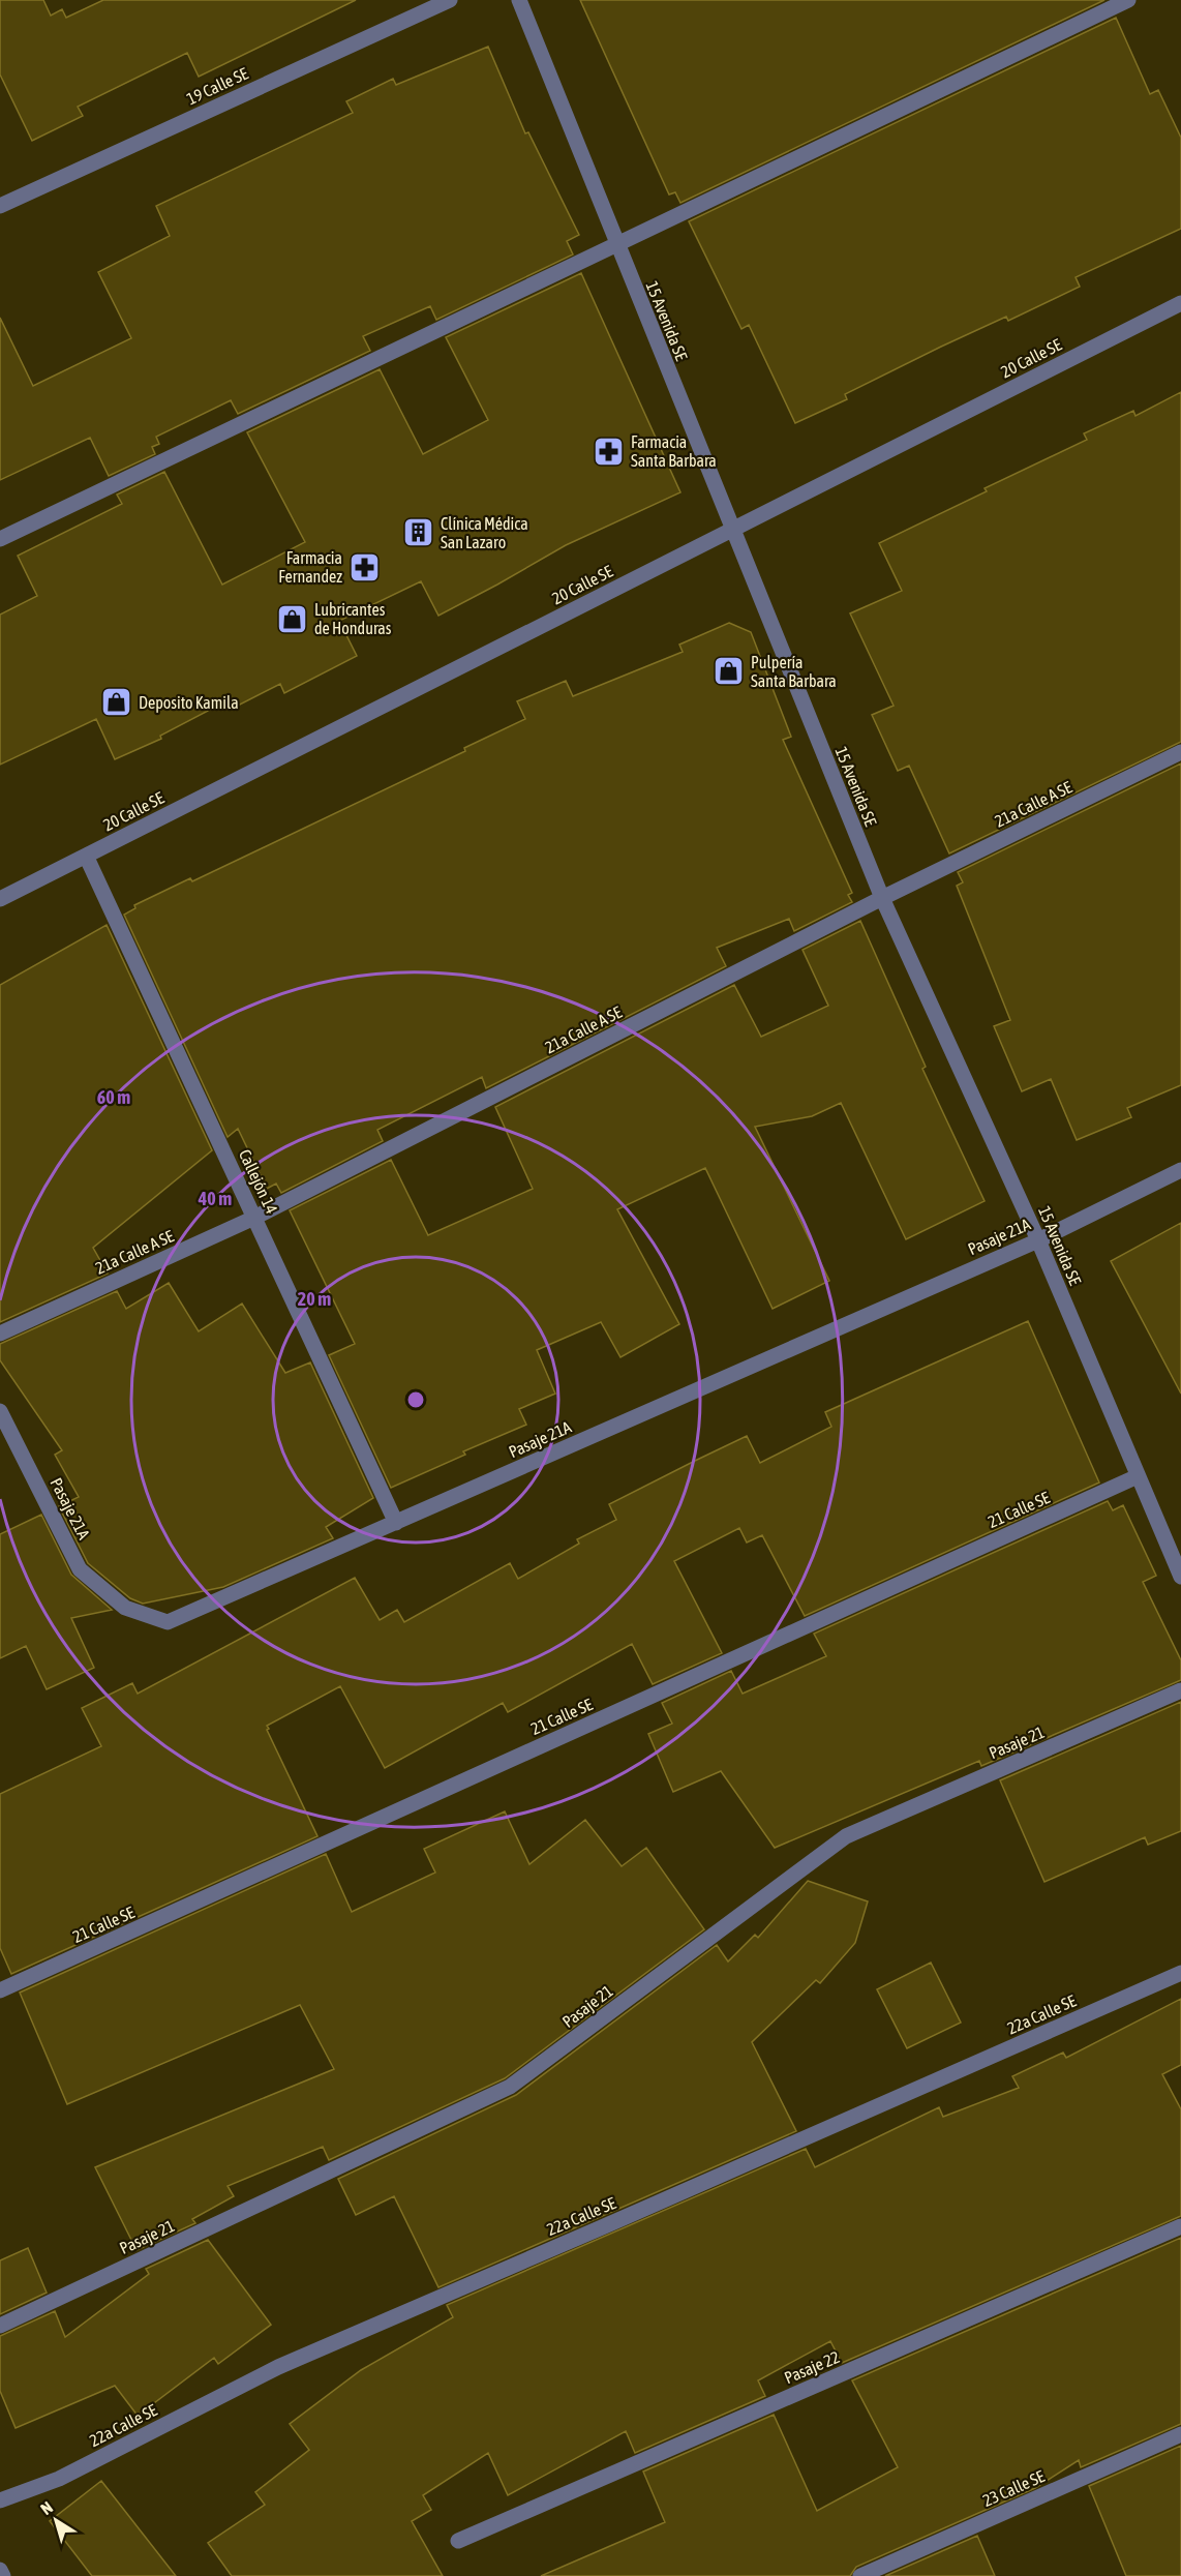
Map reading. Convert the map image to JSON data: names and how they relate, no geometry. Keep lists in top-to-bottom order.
{
  "streets": {
    "street": [
      "19 Calle SE",
      "15 Avenida SE",
      "20 Calle SE",
      "21a Calle A SE",
      "Callejón 14",
      "Pasaje 21A",
      "21 Calle SE",
      "Pasaje 21",
      "22a Calle SE",
      "Pasaje 22",
      "23 Calle SE"
    ]
  },
  "crossings": [
    ["15 Avenida SE", "20 Calle SE"],
    ["15 Avenida SE", "21a Calle A SE"],
    ["15 Avenida SE", "Pasaje 21A"],
    ["15 Avenida SE", "21 Calle SE"],
    ["20 Calle SE", "Callejón 14"],
    ["21a Calle A SE", "Callejón 14"],
    ["Callejón 14", "Pasaje 21A"]
  ],
  "places": {
    "pharmacy": ["Farmacia Santa Barbara", "Farmacia Fernandez"],
    "building": ["Clínica Médica San Lazaro"],
    "shop": ["Lubricantes de Honduras", "Pulpería Santa Barbara", "Deposito Kamila"]
  },
  "north": "top left",
  "rings": ["60 m", "40 m", "20 m"]
}
